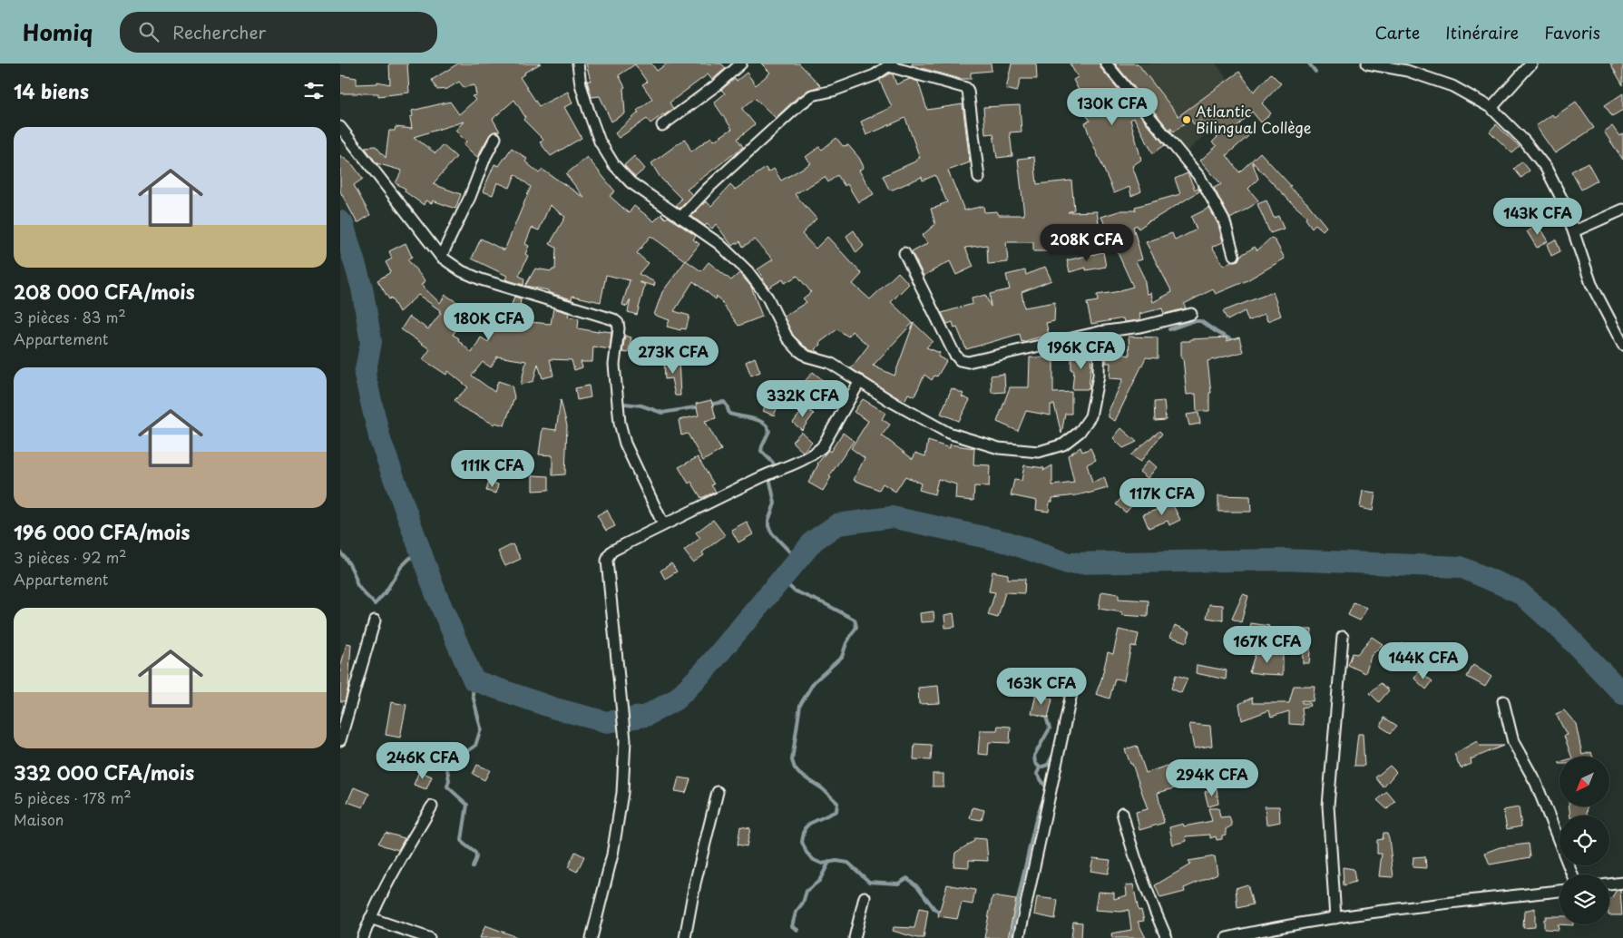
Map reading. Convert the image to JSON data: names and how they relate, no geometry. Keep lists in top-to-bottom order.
{
  "places": ["Atlantic Bilingual Collège"],
  "north": "bottom left",
  "page": {
    "header": "Homiq",
    "search": "Rechercher",
    "nav": ["Carte", "Itinéraire", "Favoris"],
    "heading": "14 biens",
    "price": [
      "130K CFA",
      "143K CFA",
      "208K CFA",
      "180K CFA",
      "196K CFA",
      "273K CFA",
      "332K CFA",
      "111K CFA",
      "117K CFA",
      "167K CFA",
      "144K CFA",
      "163K CFA",
      "246K CFA",
      "294K CFA"
    ],
    "list": [
      {
        "name": "208 000 CFA/mois",
        "note": "3 pièces · 83 m² · Appartement"
      },
      {
        "name": "196 000 CFA/mois",
        "note": "3 pièces · 92 m² · Appartement"
      },
      {
        "name": "332 000 CFA/mois",
        "note": "5 pièces · 178 m² · Maison"
      }
    ]
  }
}
